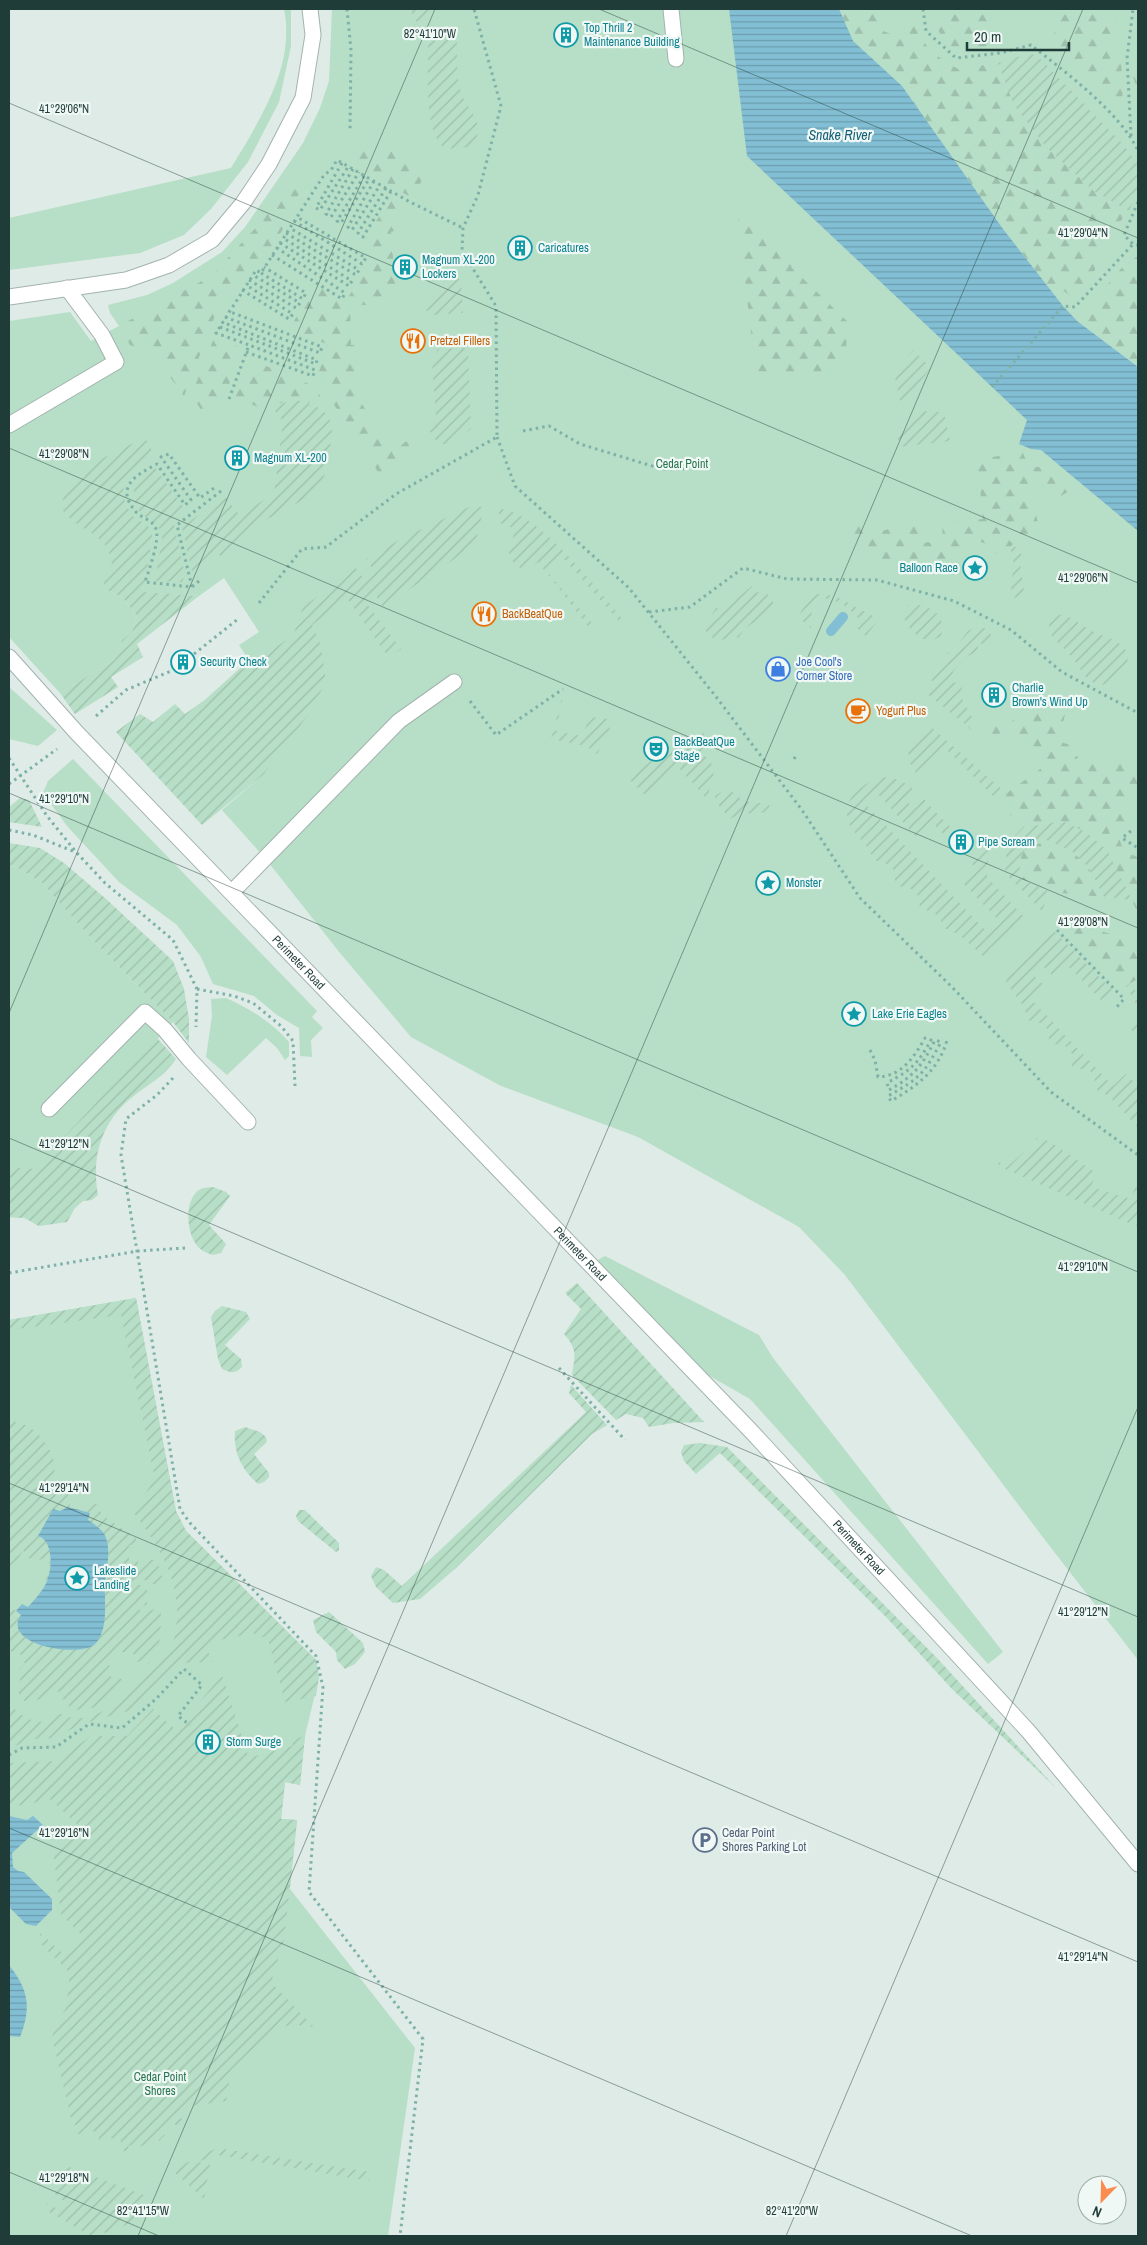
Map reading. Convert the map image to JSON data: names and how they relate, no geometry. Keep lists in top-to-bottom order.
{
  "streets": {
    "street": ["Perimeter Road"]
  },
  "water": ["Snake River"],
  "parks": ["Cedar Point", "Cedar Point Shores"],
  "places": {
    "building": [
      "Top Thrill 2 Maintenance Building",
      "Caricatures",
      "Magnum XL-200 Lockers",
      "Magnum XL-200",
      "Security Check",
      "Charlie Brown's Wind Up",
      "Pipe Scream",
      "Storm Surge"
    ],
    "restaurant": ["Pretzel Fillers", "BackBeatQue"],
    "place": [
      "Balloon Race",
      "Monster",
      "Lake Erie Eagles",
      "Lakeslide Landing"
    ],
    "shop": ["Joe Cool's Corner Store"],
    "cafe": ["Yogurt Plus"],
    "theatre": ["BackBeatQue Stage"],
    "parking": ["Cedar Point Shores Parking Lot"]
  },
  "scale_bar": "20 m",
  "north": "bottom left",
  "coordinates": [
    "82°41'10\"W",
    "41°29'06\"N",
    "41°29'04\"N",
    "41°29'08\"N",
    "41°29'10\"N",
    "41°29'12\"N",
    "41°29'14\"N",
    "41°29'16\"N",
    "41°29'18\"N",
    "82°41'15\"W",
    "82°41'20\"W"
  ]
}
